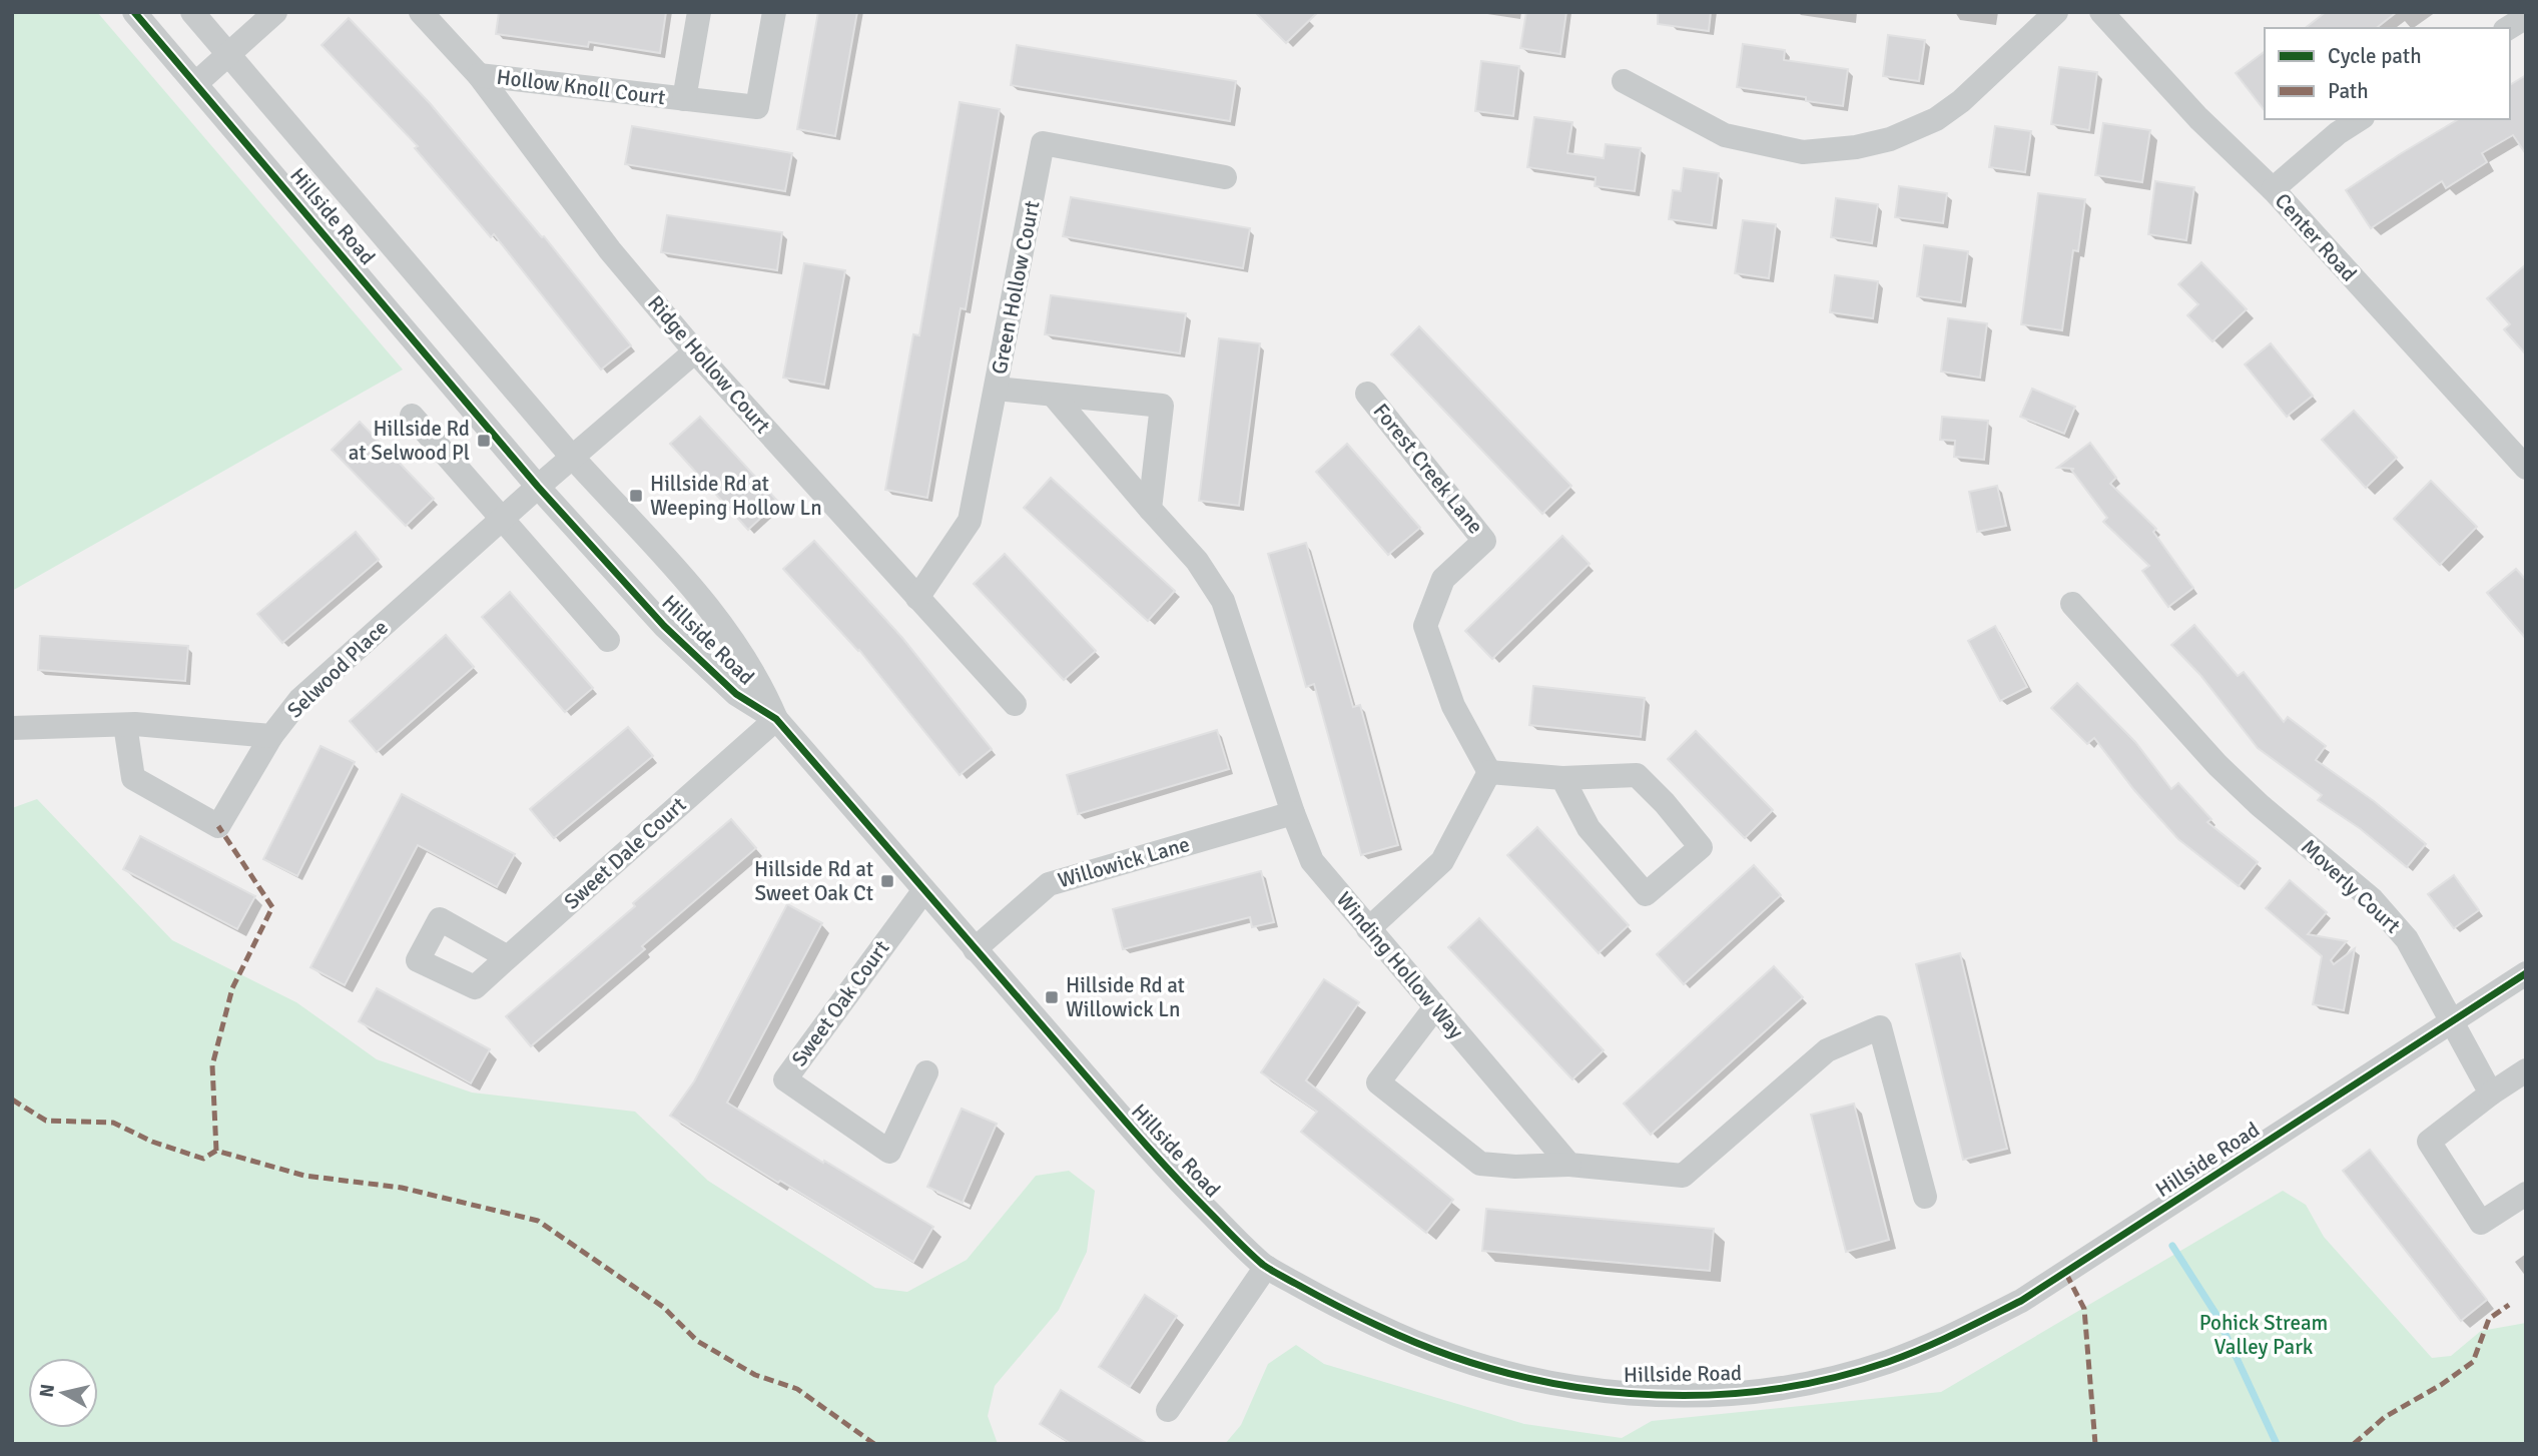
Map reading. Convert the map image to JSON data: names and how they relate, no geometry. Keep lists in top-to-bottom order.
{
  "streets": {
    "street": [
      "Hollow Knoll Court",
      "Hillside Road",
      "Center Road",
      "Green Hollow Court",
      "Ridge Hollow Court",
      "Forest Creek Lane",
      "Selwood Place",
      "Sweet Dale Court",
      "Willowick Lane",
      "Moverly Court",
      "Winding Hollow Way",
      "Sweet Oak Court"
    ]
  },
  "crossings": [
    ["Hollow Knoll Court", "Ridge Hollow Court"],
    ["Hillside Road", "Selwood Place"],
    ["Hillside Road", "Sweet Dale Court"],
    ["Hillside Road", "Willowick Lane"],
    ["Hillside Road", "Moverly Court"],
    ["Hillside Road", "Sweet Oak Court"],
    ["Green Hollow Court", "Ridge Hollow Court"],
    ["Ridge Hollow Court", "Selwood Place"],
    ["Willowick Lane", "Winding Hollow Way"]
  ],
  "parks": ["Pohick Stream Valley Park"],
  "places": {
    "transit": [
      "Hillside Rd at Selwood Pl",
      "Hillside Rd at Weeping Hollow Ln",
      "Hillside Rd at Sweet Oak Ct",
      "Hillside Rd at Willowick Ln"
    ]
  },
  "legend": ["Cycle path", "Path"],
  "north": "left"
}
